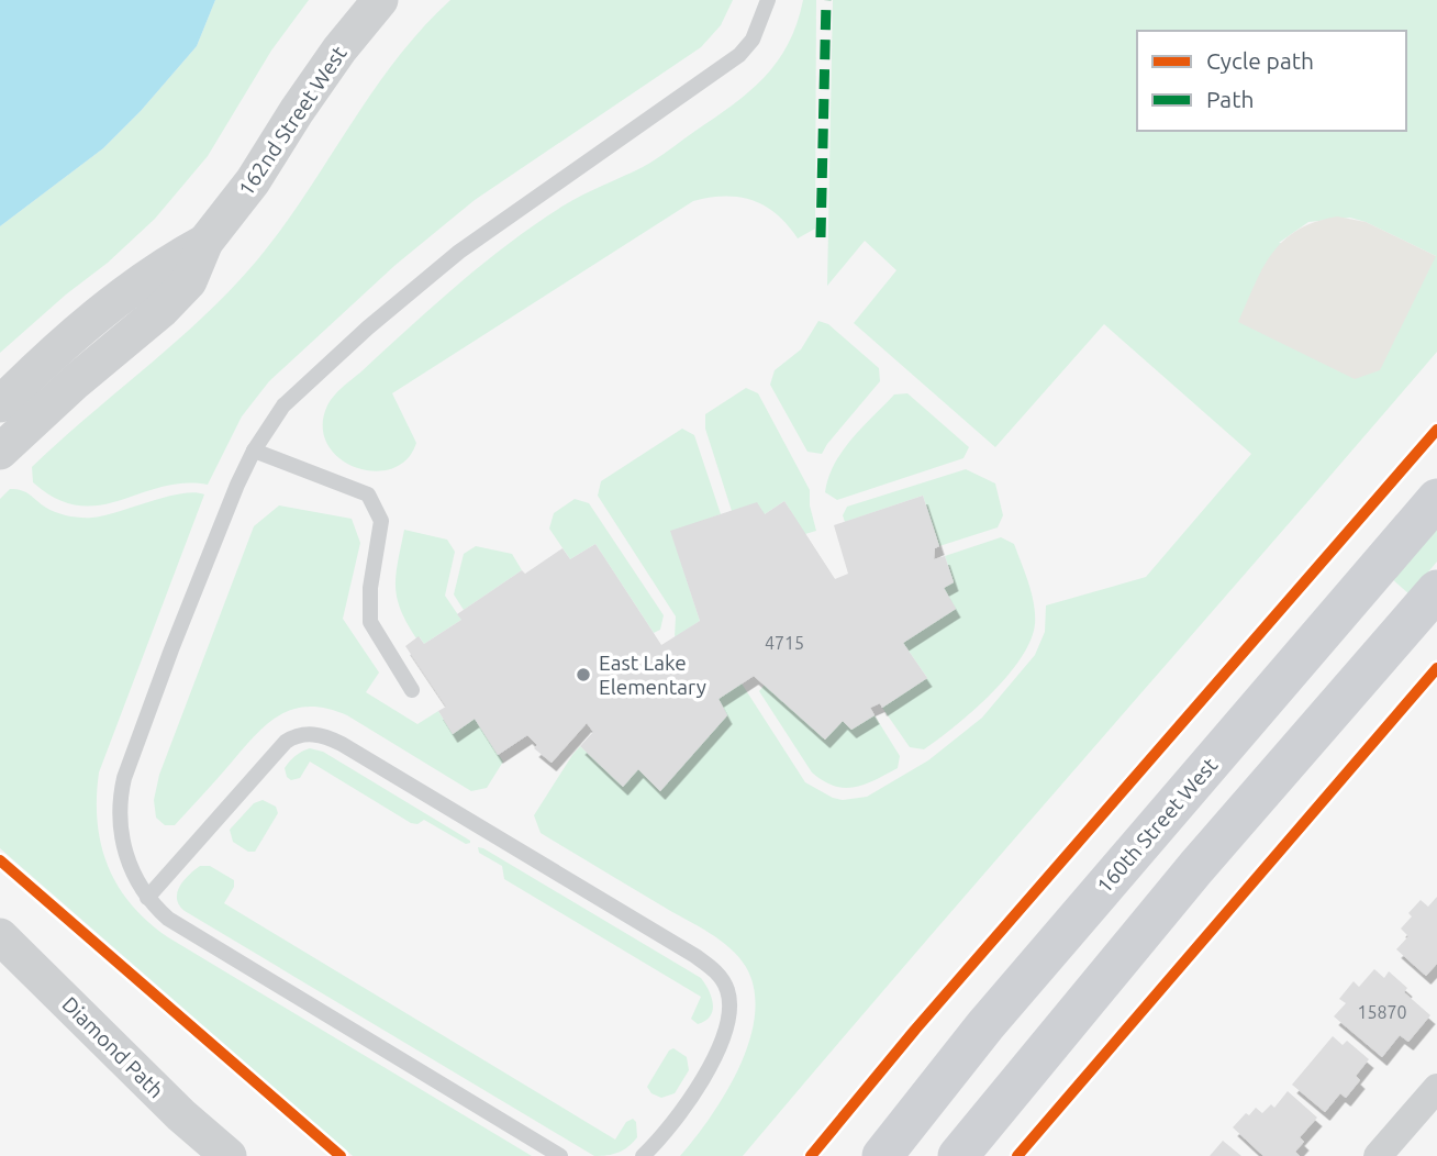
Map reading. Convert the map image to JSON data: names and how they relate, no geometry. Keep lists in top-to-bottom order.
{
  "streets": {
    "main road": ["160th Street West"],
    "street": ["162nd Street West", "Diamond Path"]
  },
  "places": ["East Lake Elementary"],
  "house_numbers": ["4715", "15870"],
  "legend": ["Cycle path", "Path"]
}
